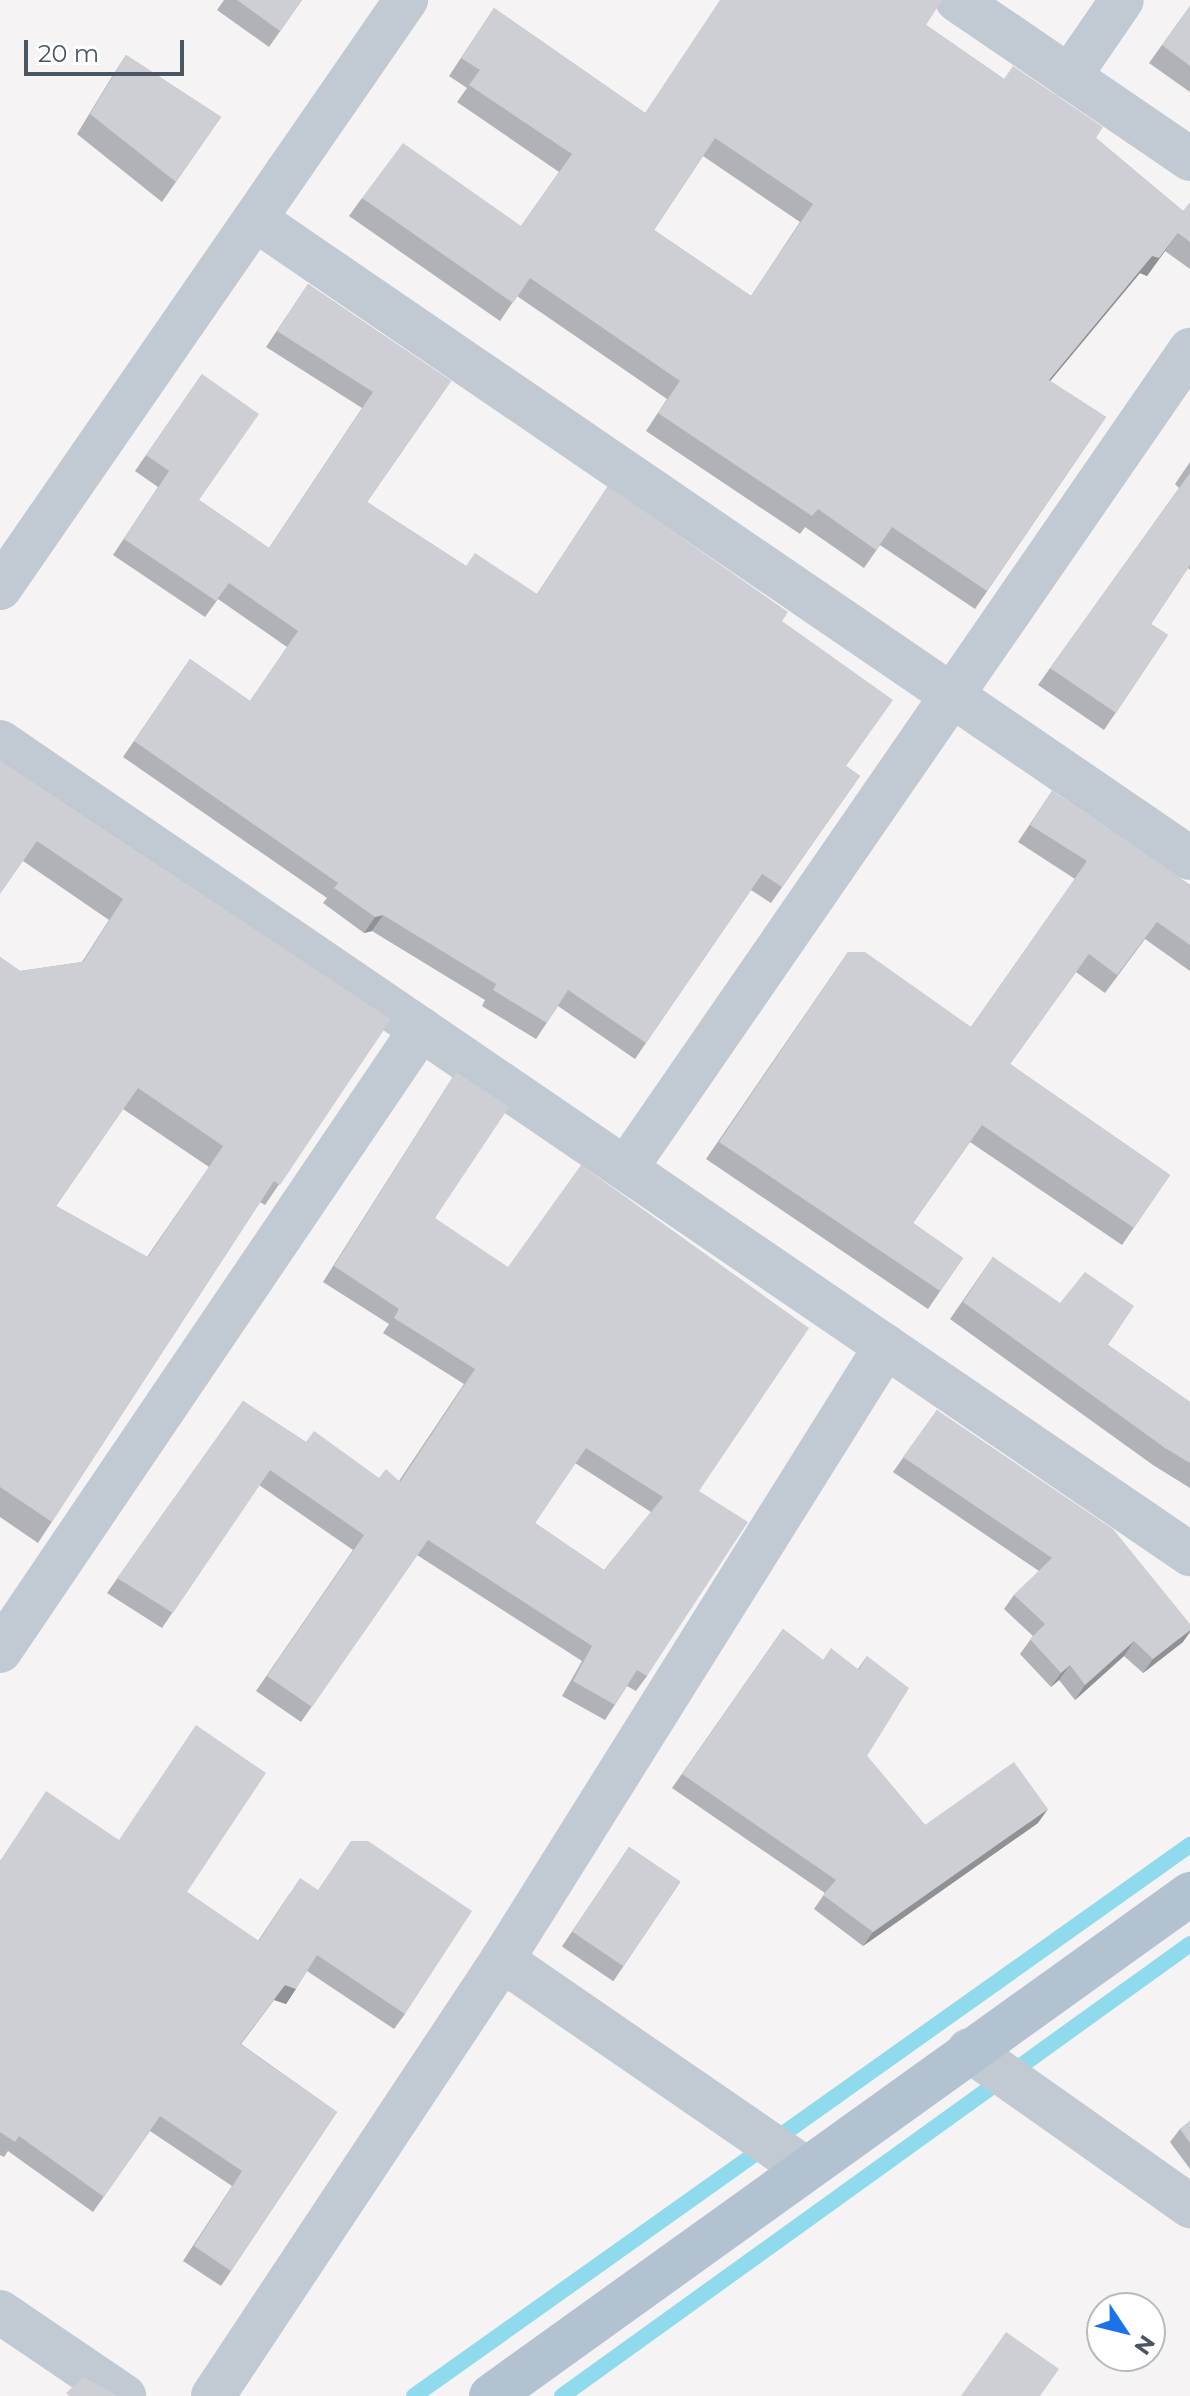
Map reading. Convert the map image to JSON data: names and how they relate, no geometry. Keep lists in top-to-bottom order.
{
  "scale_bar": "20 m",
  "north": "bottom right"
}
